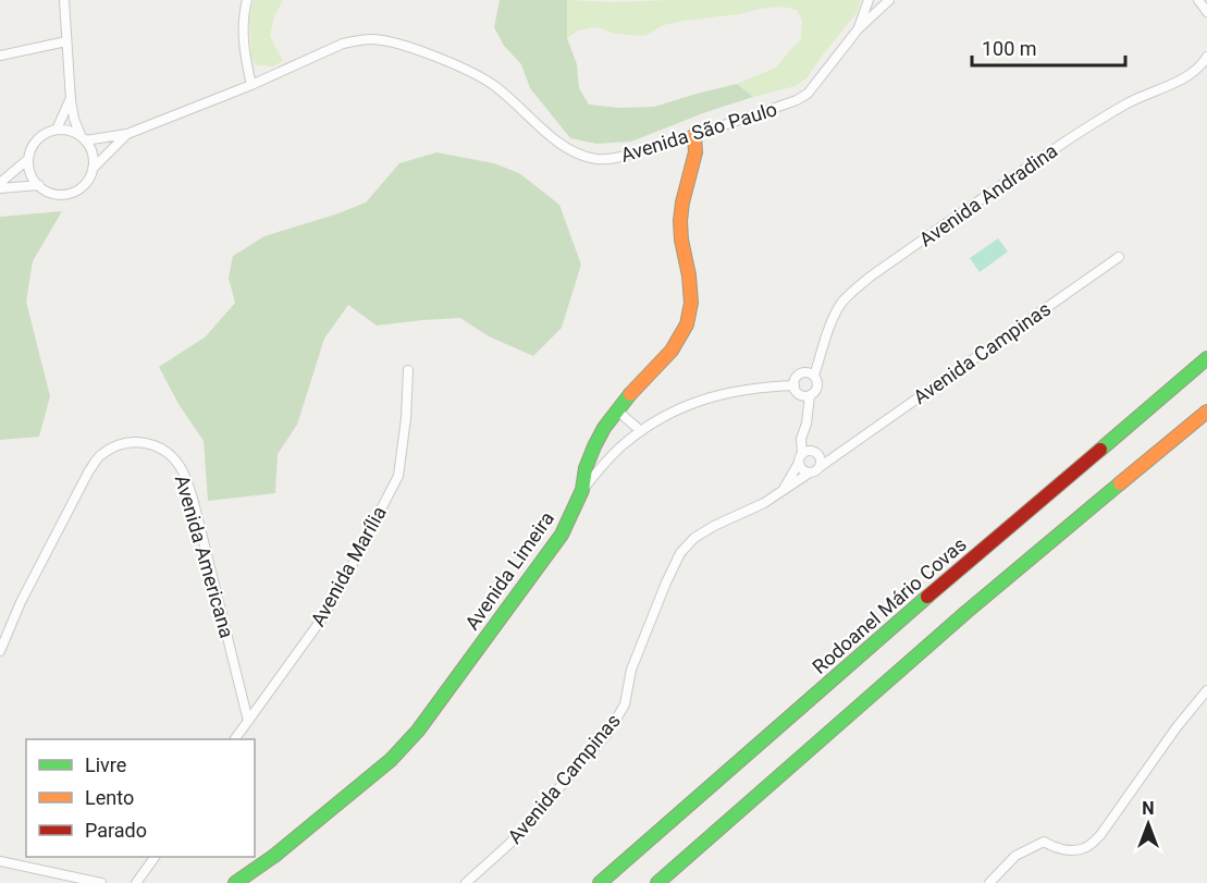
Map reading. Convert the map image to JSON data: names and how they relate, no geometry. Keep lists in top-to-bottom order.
{
  "streets": {
    "main road": ["Avenida Limeira", "Rodoanel Mário Covas"],
    "street": [
      "Avenida São Paulo",
      "Avenida Andradina",
      "Avenida Campinas",
      "Avenida Americana",
      "Avenida Marília"
    ]
  },
  "crossings": [
    ["Avenida São Paulo", "Avenida Limeira"],
    ["Avenida Americana", "Avenida Marília"]
  ],
  "legend": ["Livre", "Lento", "Parado"],
  "scale_bar": "100 m",
  "north": "top"
}
